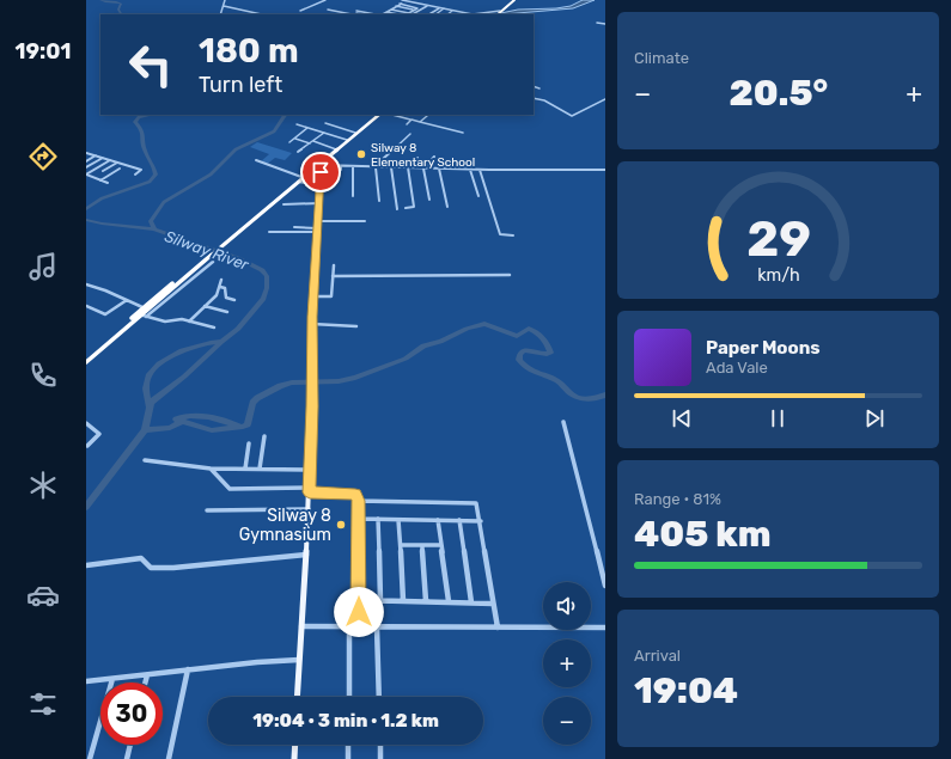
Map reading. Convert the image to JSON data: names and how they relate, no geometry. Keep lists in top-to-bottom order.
{
  "water": ["Silway River"],
  "places": ["Silway 8 Elementary School", "Silway 8 Gymnasium"],
  "page": {
    "tabs": "19:01",
    "tile": [
      "Climate",
      ["Range · 81%", "405 km"],
      ["Arrival", "19:04"]
    ],
    "turn": ["180 m", "Turn left"],
    "heat": ["−", "20.5°", "+"],
    "song": ["Paper Moons", "Ada Vale"],
    "map_buttons": ["+", "−"],
    "limit": "30",
    "trip": "19:04 · 3 min · 1.2 km",
    "gauge": ["29", "km/h"]
  }
}
